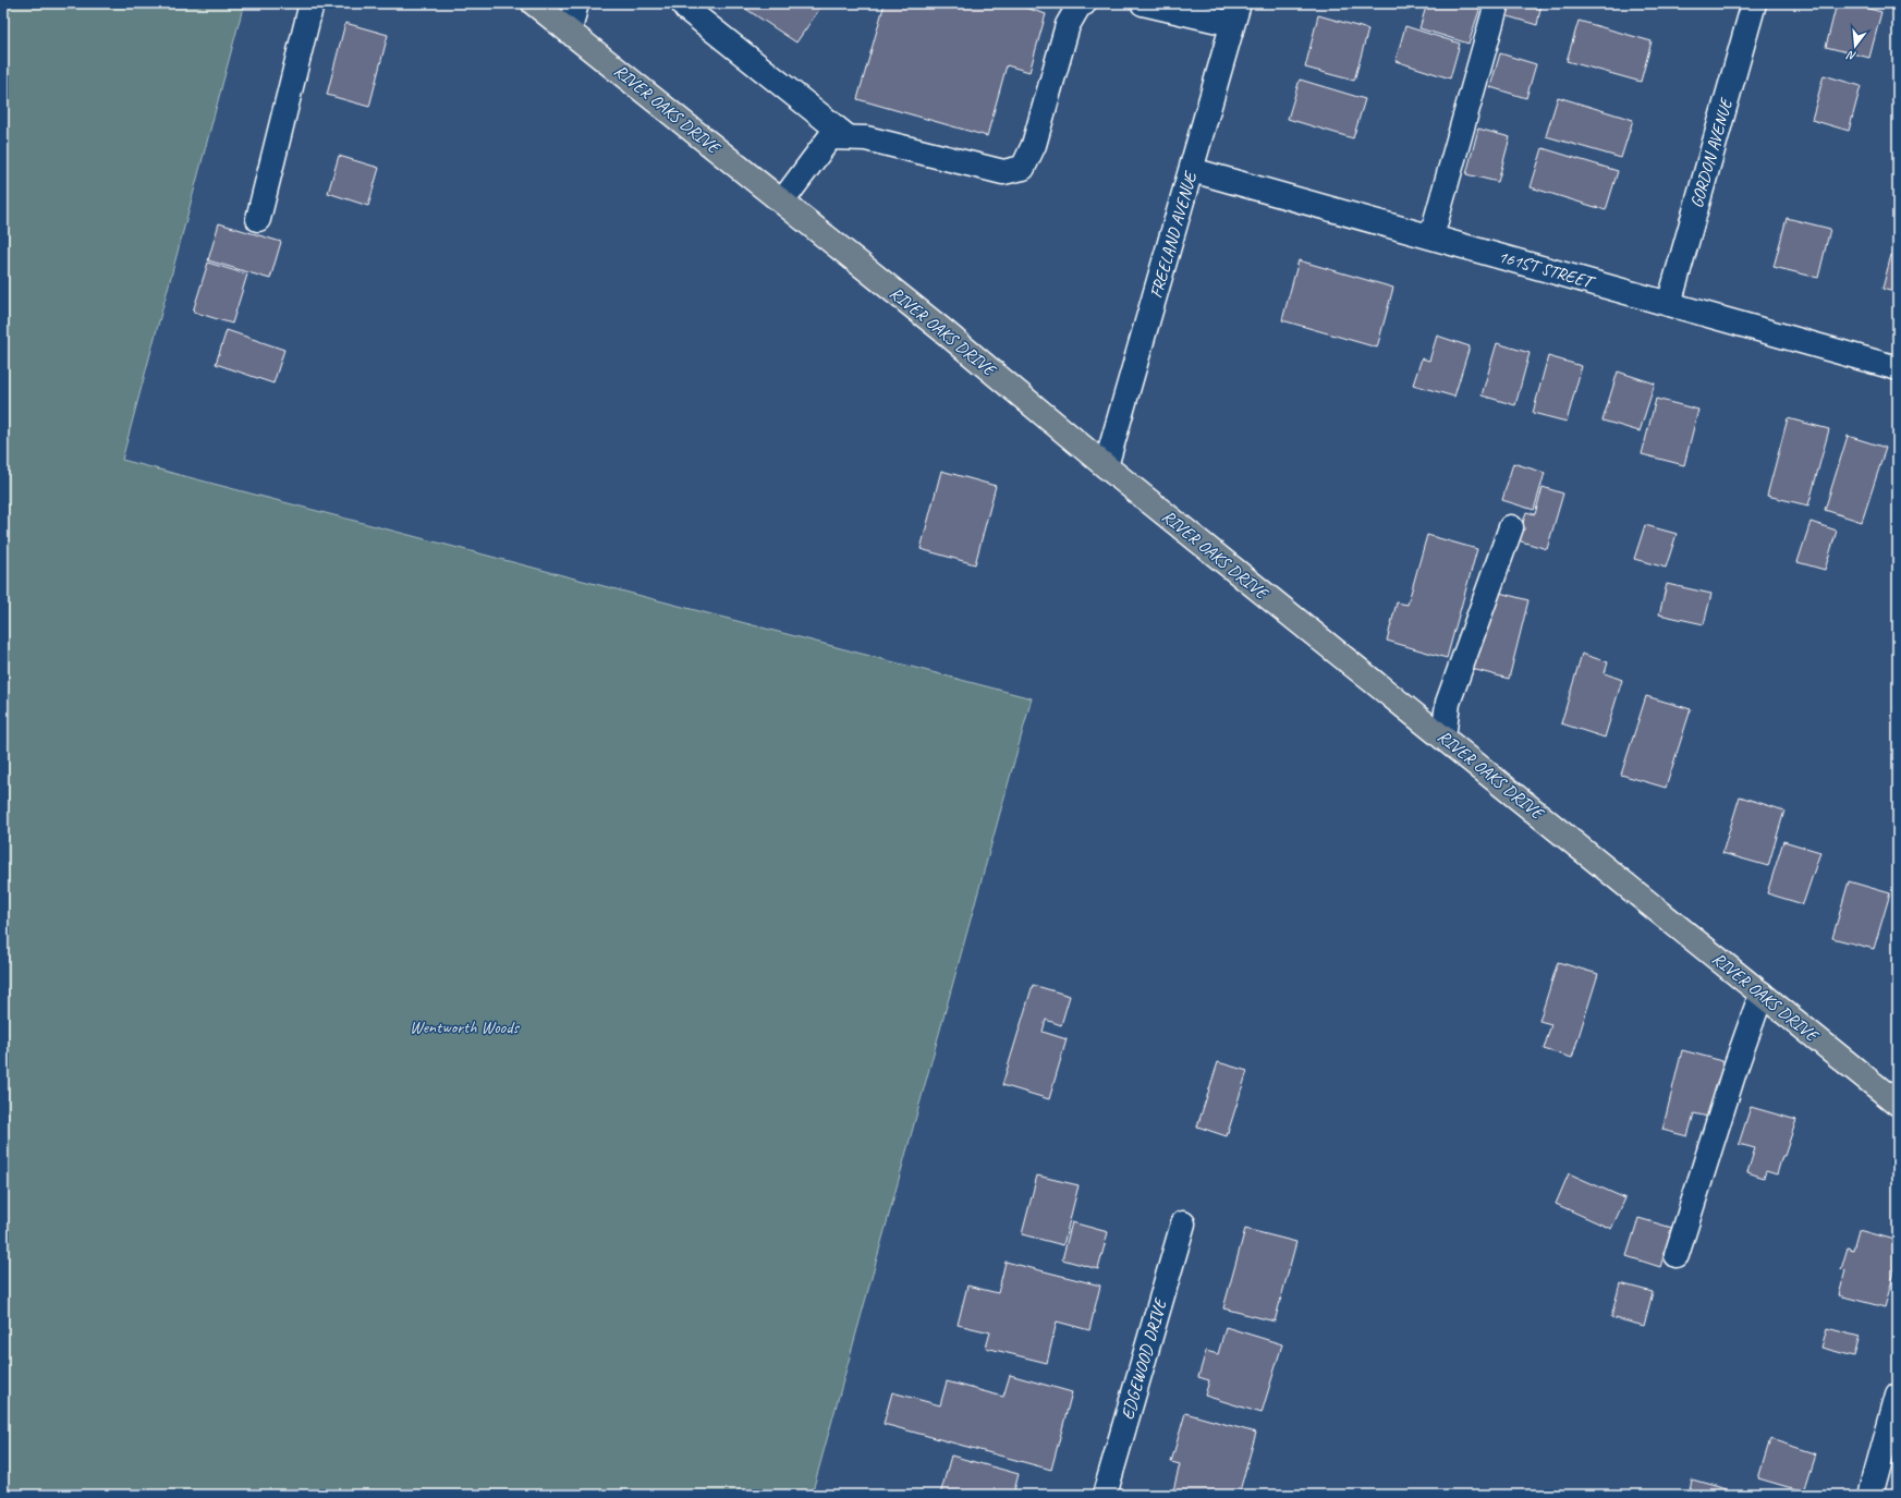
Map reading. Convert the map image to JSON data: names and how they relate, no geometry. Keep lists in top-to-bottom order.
{
  "streets": {
    "main road": ["RIVER OAKS DRIVE"],
    "street": [
      "GORDON AVENUE",
      "FREELAND AVENUE",
      "161ST STREET",
      "EDGEWOOD DRIVE"
    ]
  },
  "crossings": [
    ["RIVER OAKS DRIVE", "FREELAND AVENUE"],
    ["GORDON AVENUE", "161ST STREET"],
    ["FREELAND AVENUE", "161ST STREET"]
  ],
  "parks": ["Wentworth Woods"],
  "north": "bottom"
}
